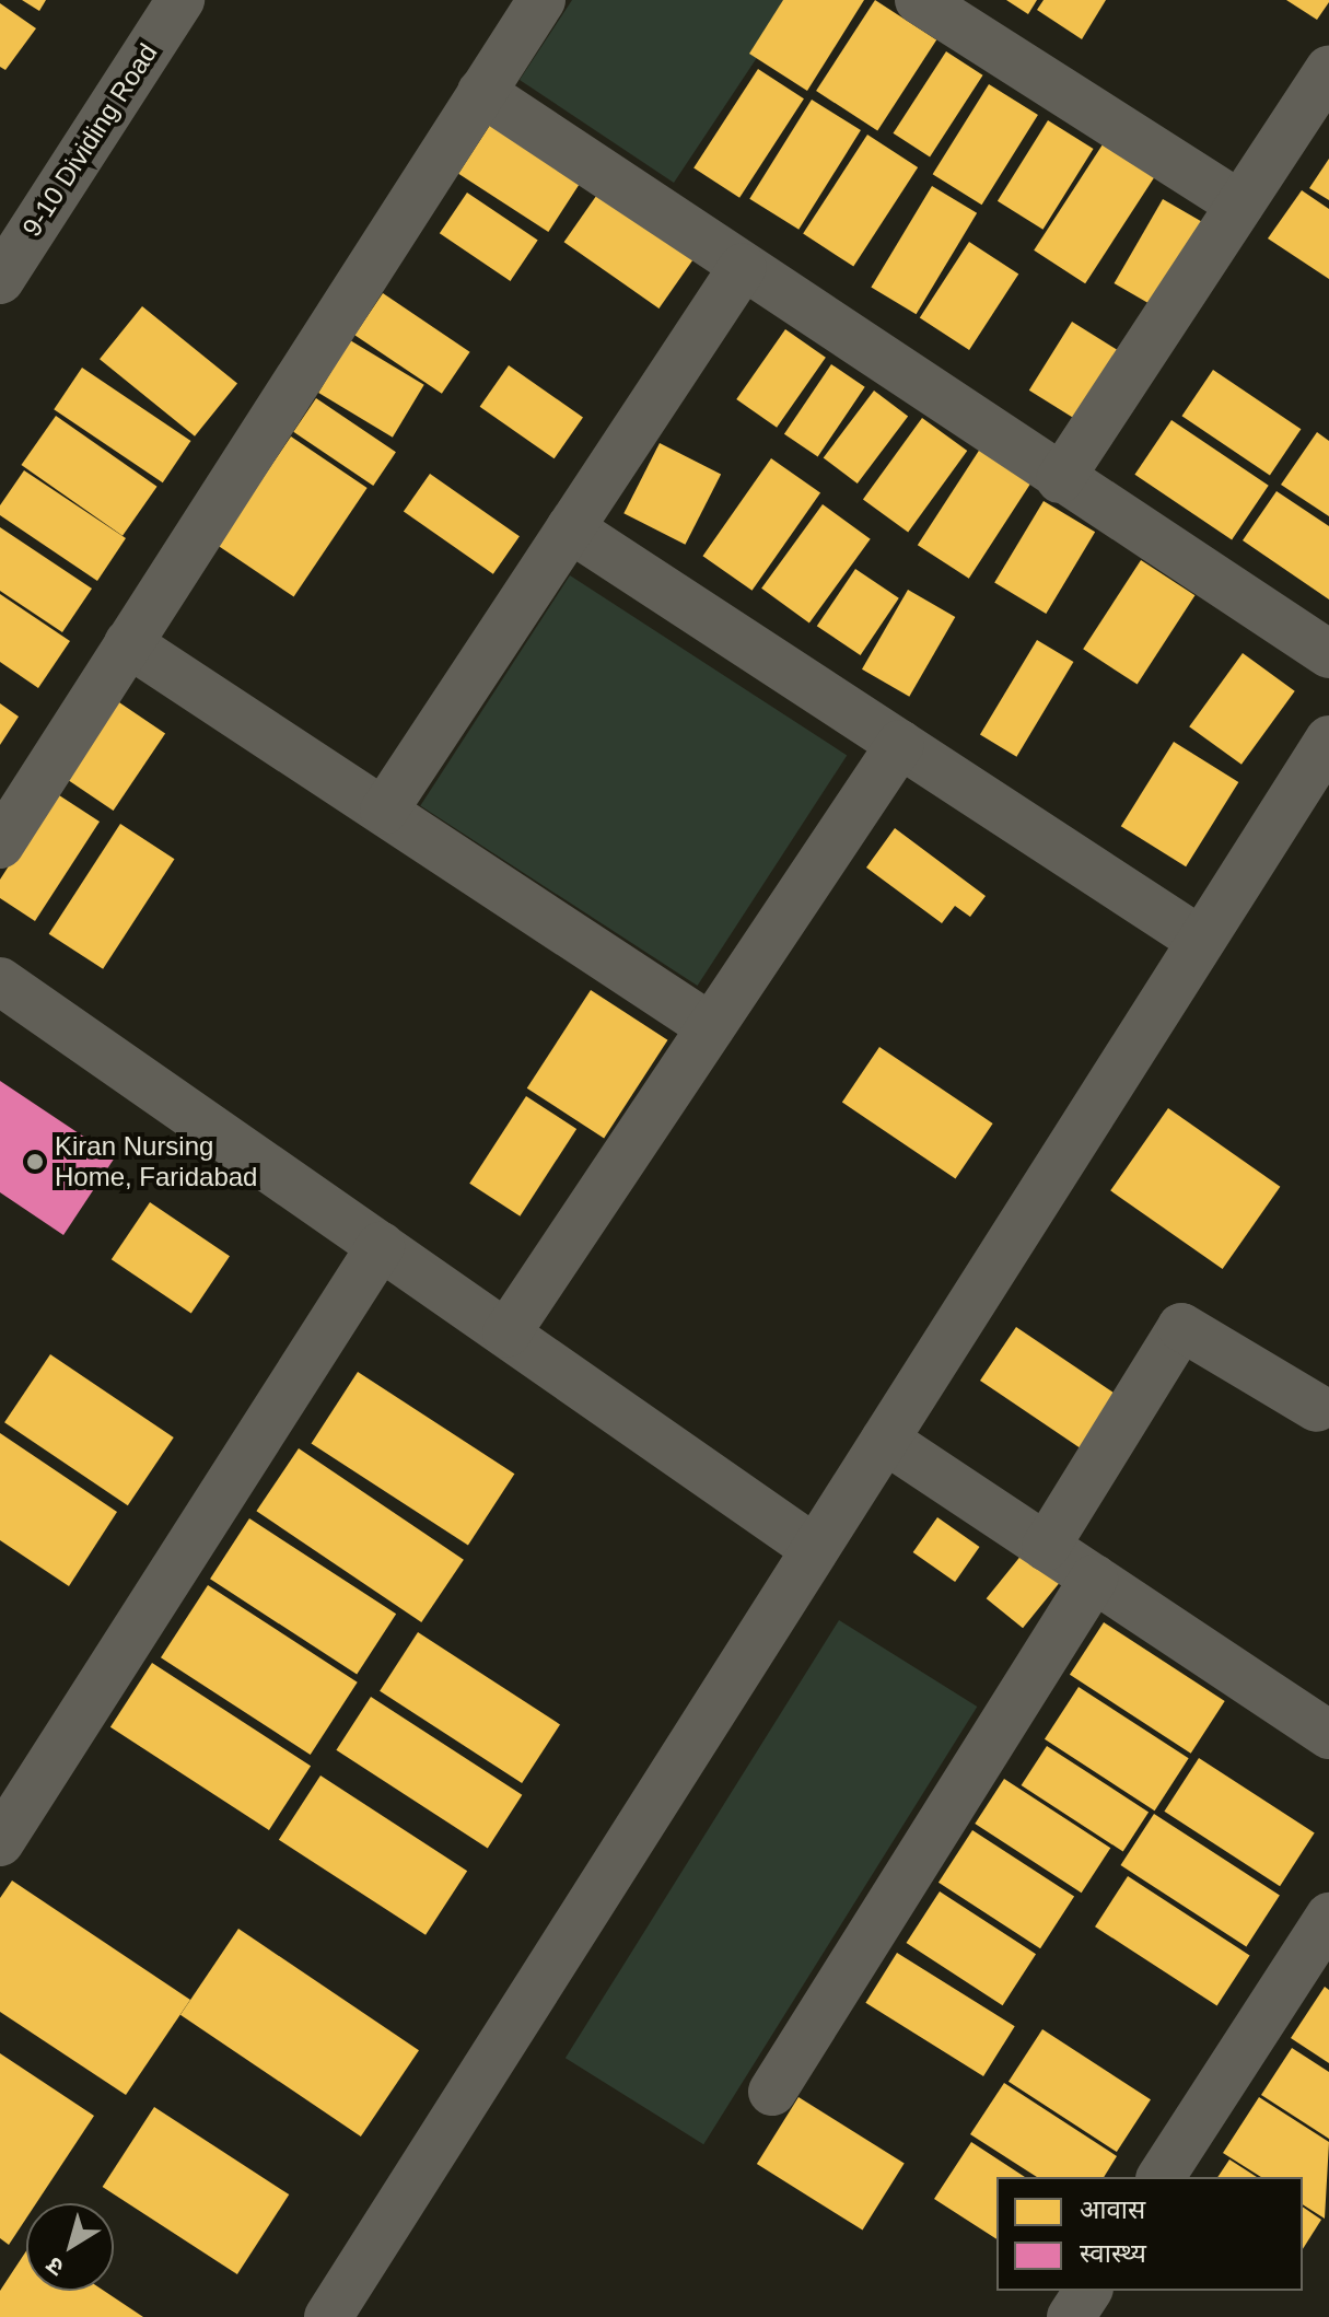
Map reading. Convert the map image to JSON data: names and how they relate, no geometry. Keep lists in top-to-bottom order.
{
  "streets": {
    "street": ["9-10 Dividing Road"]
  },
  "places": ["Kiran Nursing Home, Faridabad"],
  "legend": ["आवास", "स्वास्थ्य"],
  "north": "bottom left"
}
